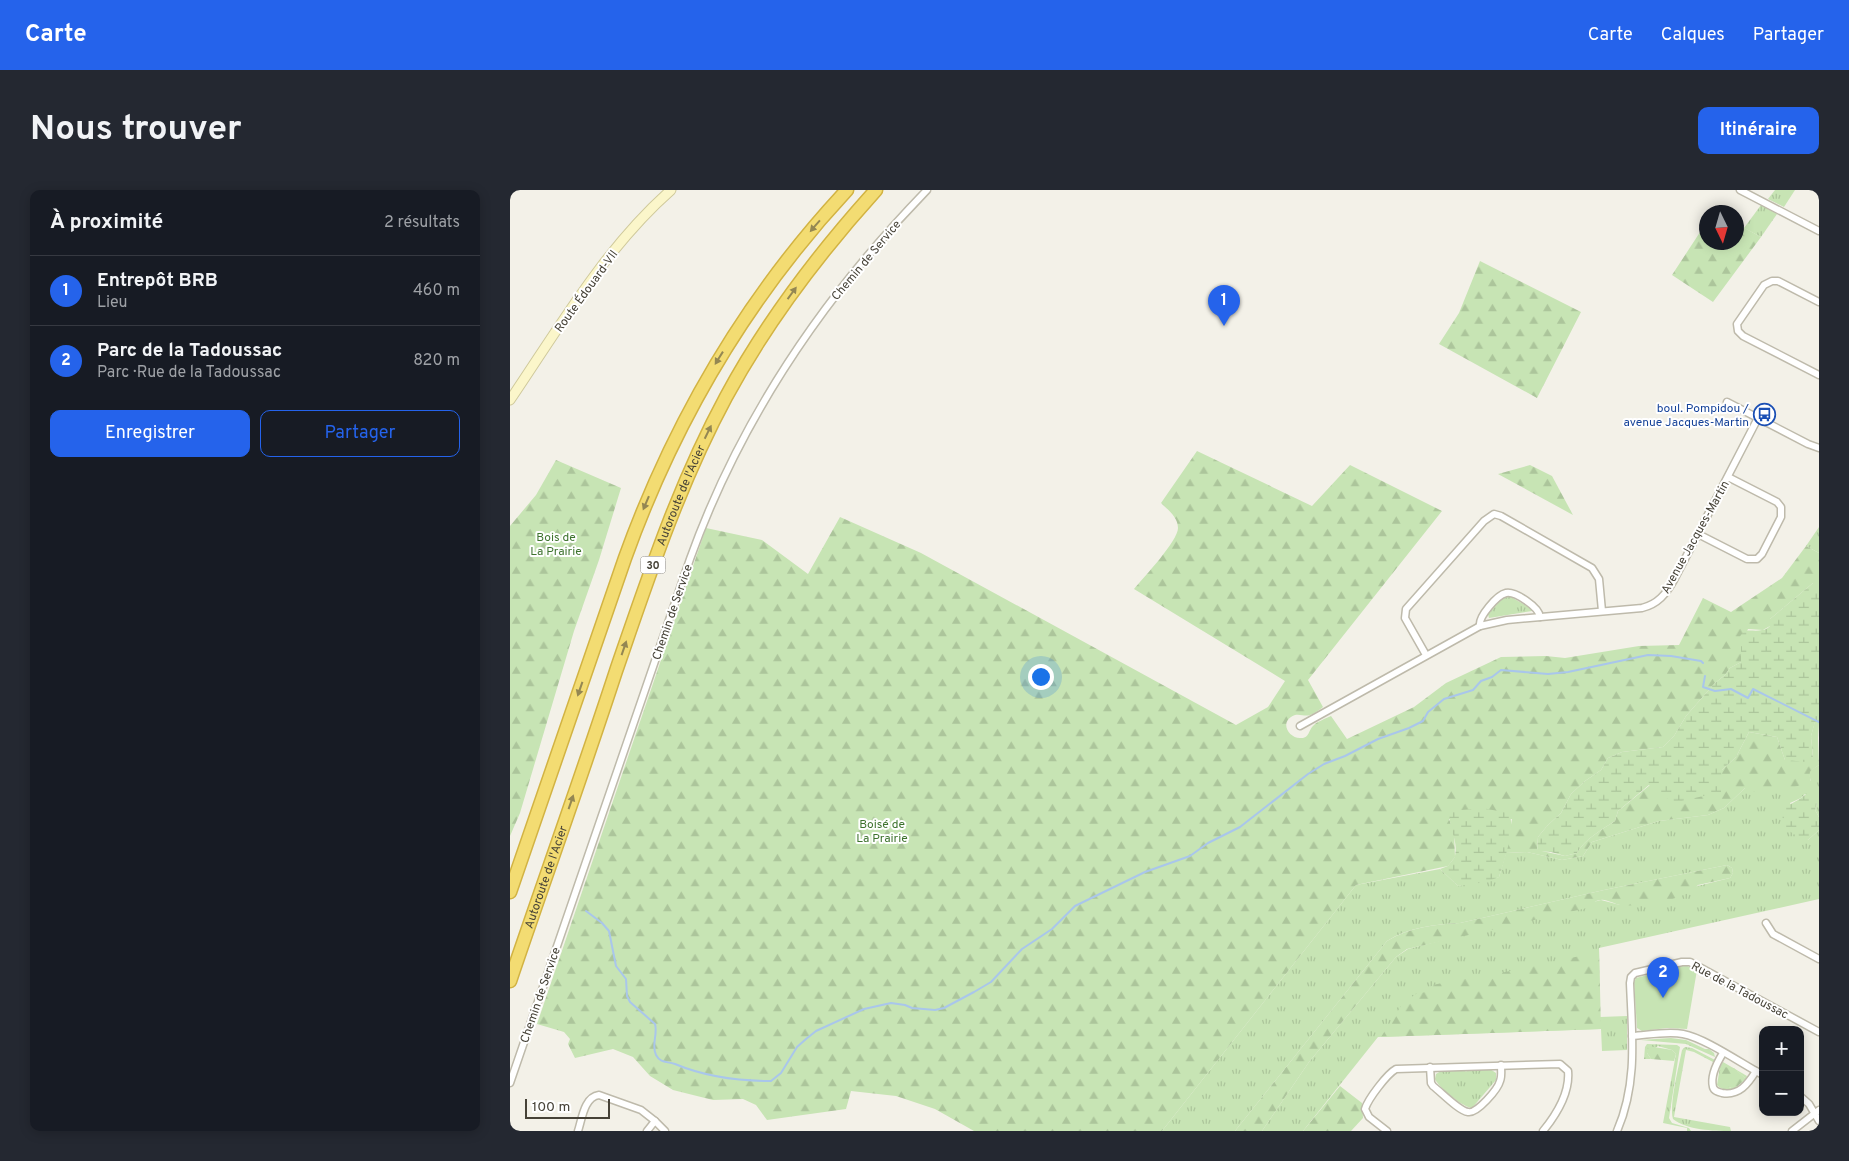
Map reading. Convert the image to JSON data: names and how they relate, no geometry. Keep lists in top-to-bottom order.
{
  "streets": {
    "highway": ["Autoroute de l'Acier", "30"],
    "main road": ["Route Édouard-VII"],
    "street": ["Chemin de Service", "Avenue Jacques-Martin", "Rue de la Tadoussac"]
  },
  "parks": ["Bois de La Prairie", "Boisé de La Prairie"],
  "places": {
    "bus stop": ["boul. Pompidou / avenue Jacques-Martin"]
  },
  "scale_bar": "100 m",
  "north": "bottom",
  "page": {
    "header": "Carte",
    "nav": ["Carte", "Calques", "Partager"],
    "buttons": [
      "Itinéraire",
      ["Enregistrer", "Partager"]
    ],
    "title": "Nous trouver",
    "heading": ["À proximité", "2 résultats"],
    "list": [
      {
        "mark": "1",
        "name": "Entrepôt BRB",
        "note": "Lieu",
        "value": "460 m"
      },
      {
        "mark": "2",
        "name": "Parc de la Tadoussac",
        "note": "Parc · Rue de la Tadoussac",
        "value": "820 m"
      }
    ],
    "pins": ["1", "2"],
    "map_buttons": ["+", "−"],
    "scale": "100 m"
  }
}
